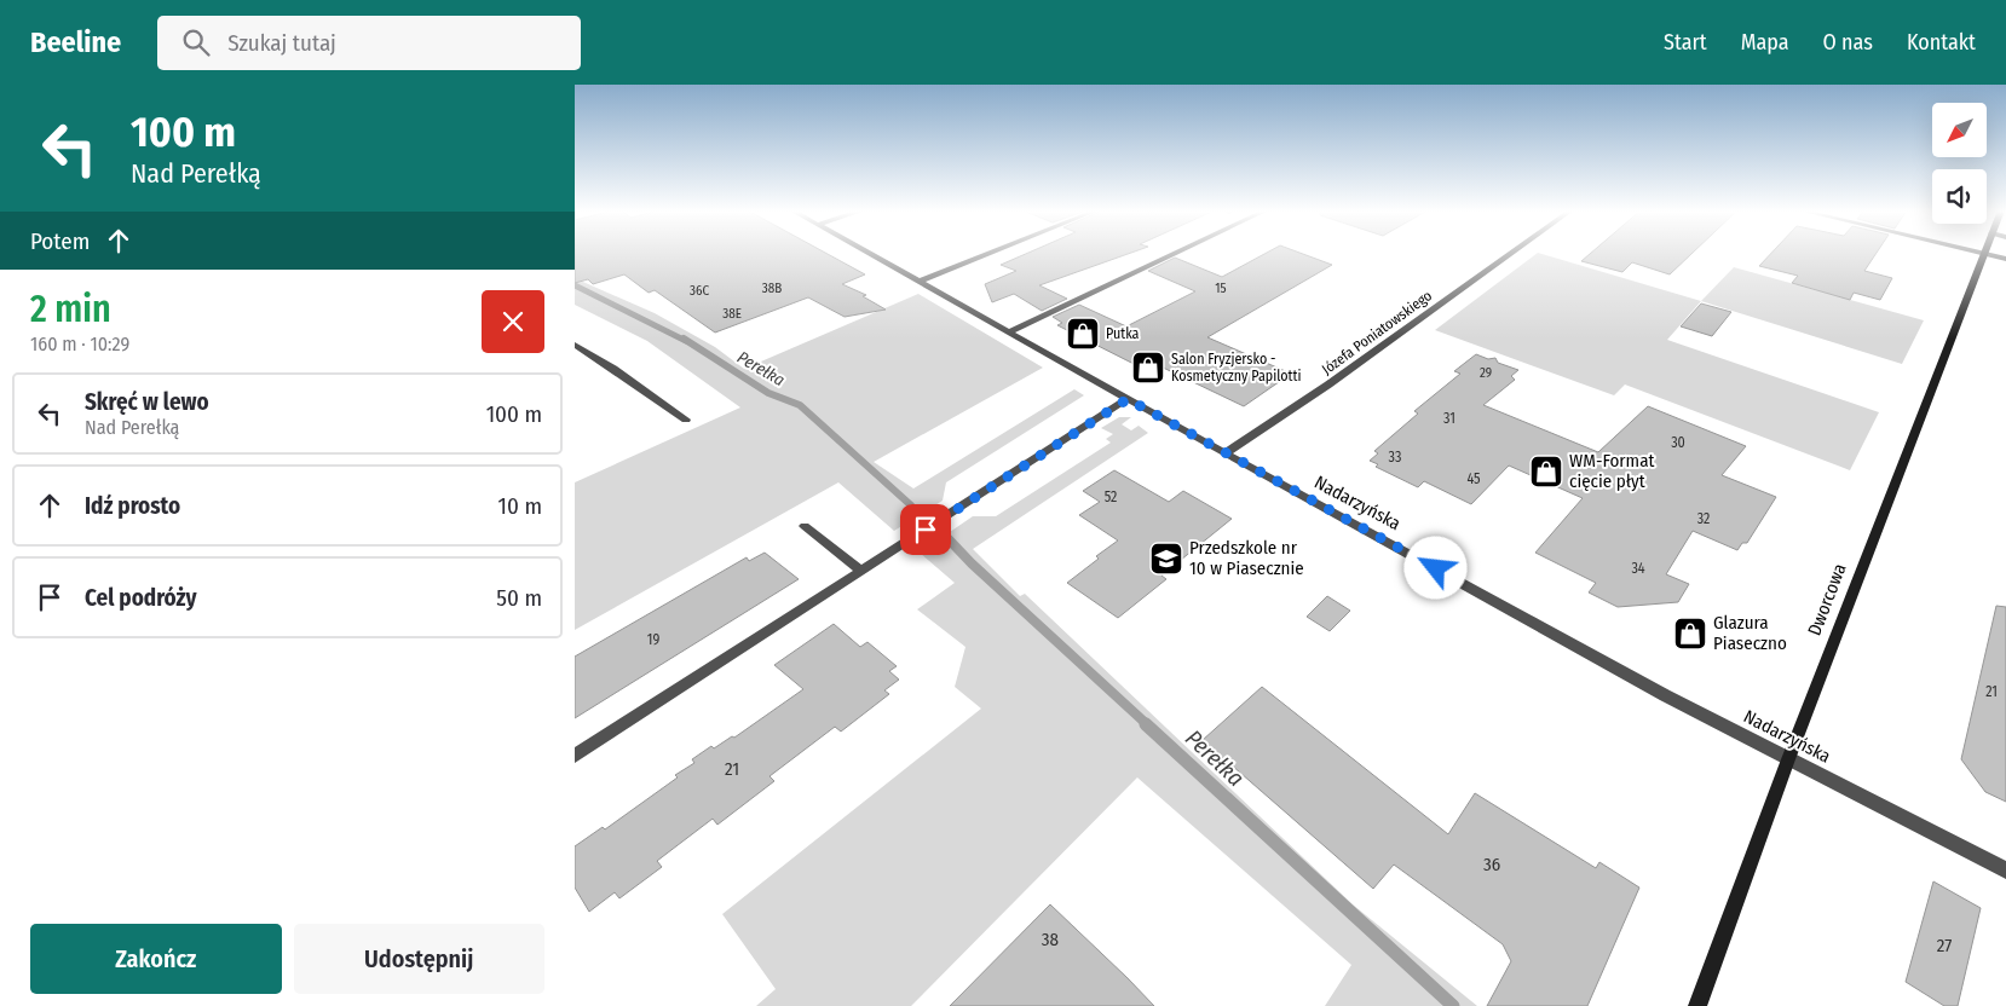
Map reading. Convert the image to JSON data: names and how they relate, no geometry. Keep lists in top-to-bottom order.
{
  "streets": {
    "street": ["Józefa Poniatowskiego", "Nadarzyńska", "Dworcowa"]
  },
  "crossings": [
    ["Józefa Poniatowskiego", "Nadarzyńska"],
    ["Nadarzyńska", "Dworcowa"]
  ],
  "water": ["Perełka"],
  "places": {
    "shop": [
      "Putka",
      "Salon Fryzjersko - Kosmetyczny Papilotti",
      "WM-Format cięcie płyt",
      "Glazura Piaseczno"
    ],
    "school or university": ["Przedszkole nr 10 w Piasecznie"]
  },
  "house_numbers": [
    "38B",
    "15",
    "36C",
    "38E",
    "29",
    "31",
    "30",
    "33",
    "45",
    "52",
    "32",
    "34",
    "19",
    "21",
    "21",
    "36",
    "38",
    "27"
  ],
  "north": "bottom left",
  "page": {
    "header": "Beeline",
    "search": "Szukaj tutaj",
    "nav": [
      "Start",
      "Mapa",
      "O nas",
      "Kontakt"
    ],
    "turn": ["100 m", "Nad Perełką"],
    "then": "Potem",
    "heading": ["2 min", "160 m · 10:29"],
    "list": [
      {
        "name": "Skręć w lewo",
        "note": "Nad Perełką",
        "value": "100 m"
      },
      {
        "name": "Idź prosto",
        "value": "10 m"
      },
      {
        "name": "Cel podróży",
        "value": "50 m"
      }
    ],
    "buttons": ["Zakończ", "Udostępnij"]
  }
}
